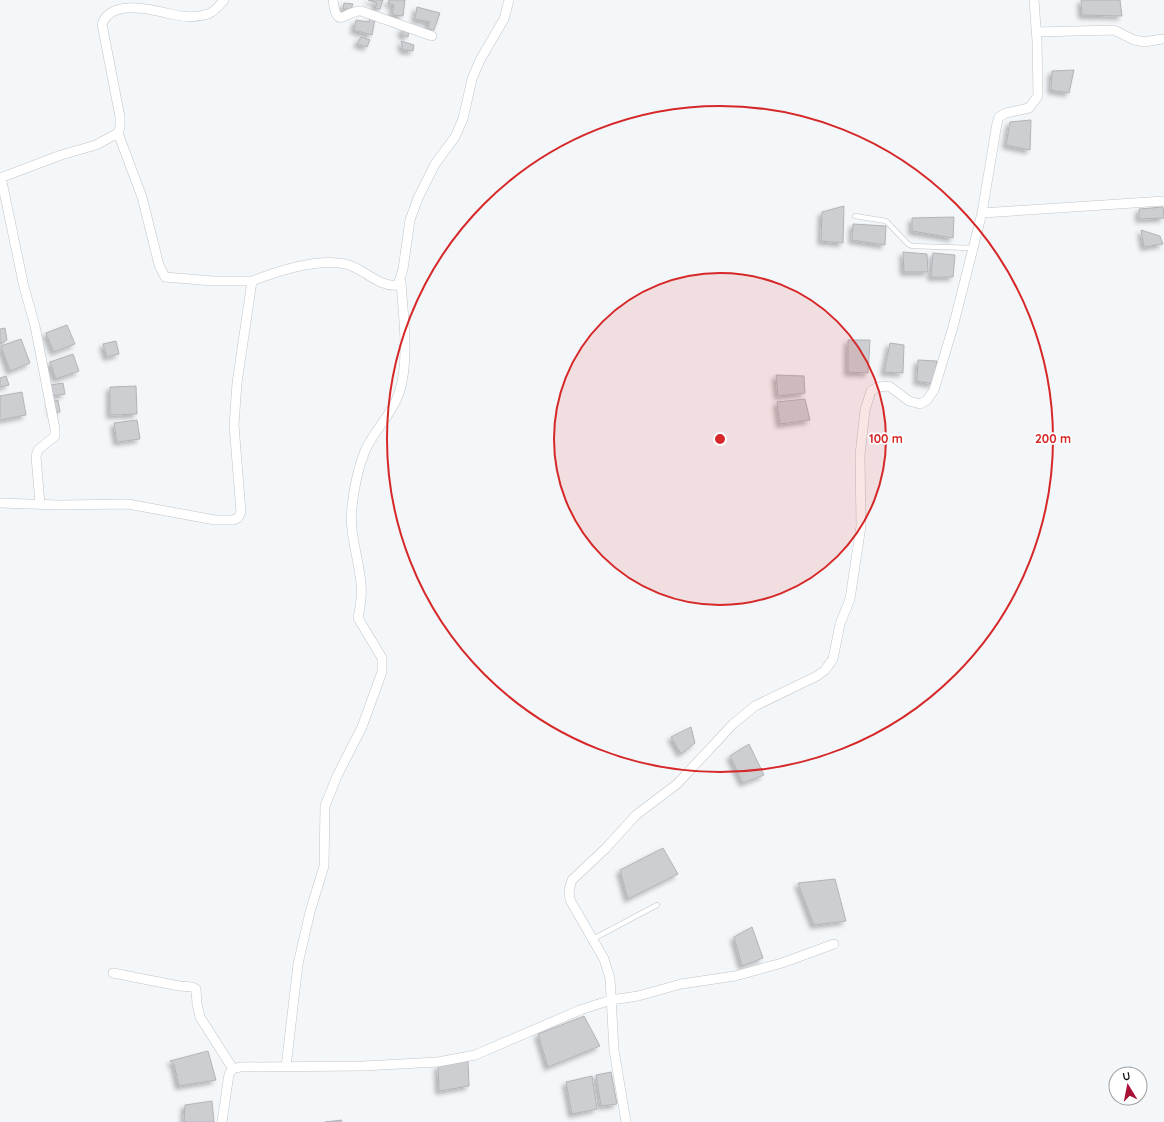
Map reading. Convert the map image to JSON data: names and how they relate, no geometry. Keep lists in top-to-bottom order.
{
  "north": "top",
  "rings": ["100 m", "200 m"]
}
